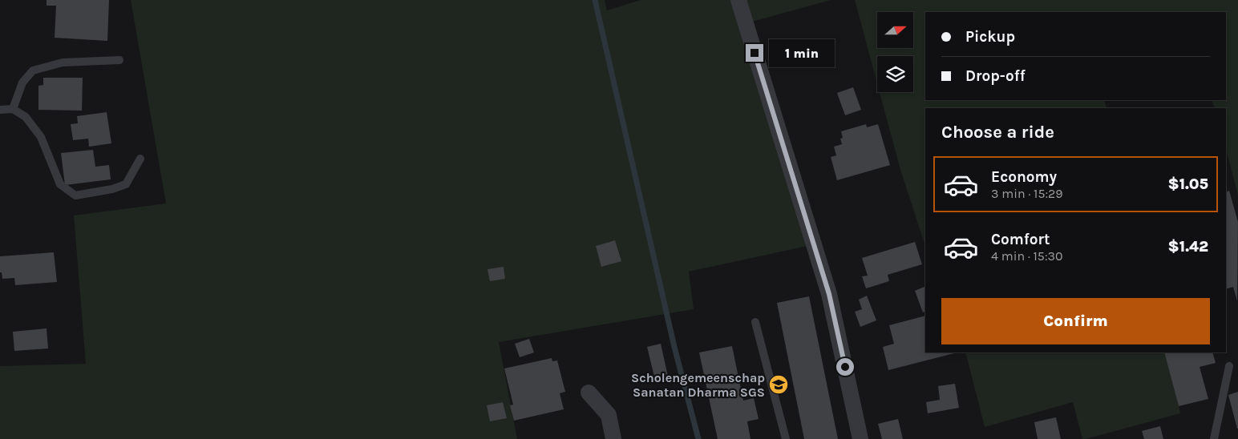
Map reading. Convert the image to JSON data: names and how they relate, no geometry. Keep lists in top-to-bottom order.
{
  "places": {
    "school or university": ["Scholengemeenschap Sanatan Dharma SGS"]
  },
  "north": "right",
  "page": {
    "banner": ["Pickup", "Drop-off"],
    "bubble": "1 min",
    "heading": "Choose a ride",
    "list": [
      {
        "name": "Economy",
        "note": "3 min · 15:29",
        "value": "$1.05"
      },
      {
        "name": "Comfort",
        "note": "4 min · 15:30",
        "value": "$1.42"
      }
    ],
    "buttons": "Confirm"
  }
}
